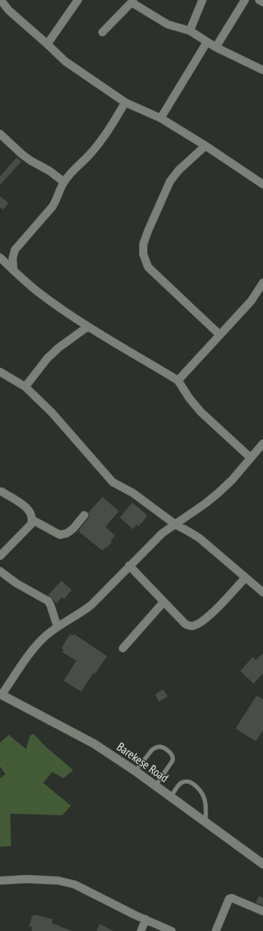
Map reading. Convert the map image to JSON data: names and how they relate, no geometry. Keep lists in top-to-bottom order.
{
  "streets": {
    "main road": ["Barekese Road"]
  }
}
